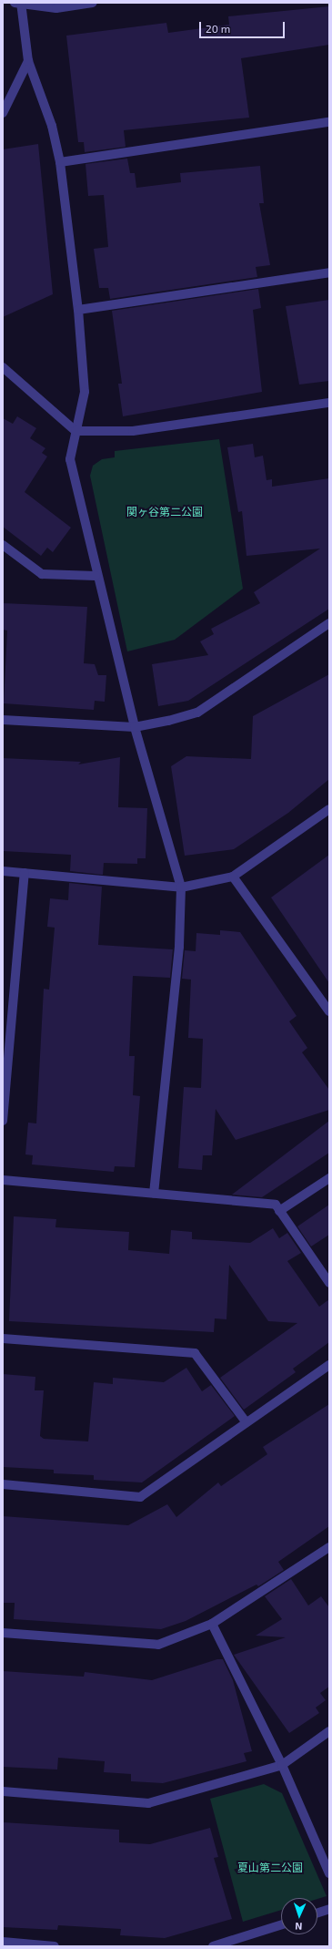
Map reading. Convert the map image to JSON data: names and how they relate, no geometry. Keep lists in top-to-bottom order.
{
  "parks": ["関ヶ谷第二公園", "夏山第二公園"],
  "scale_bar": "20 m",
  "north": "bottom"
}
